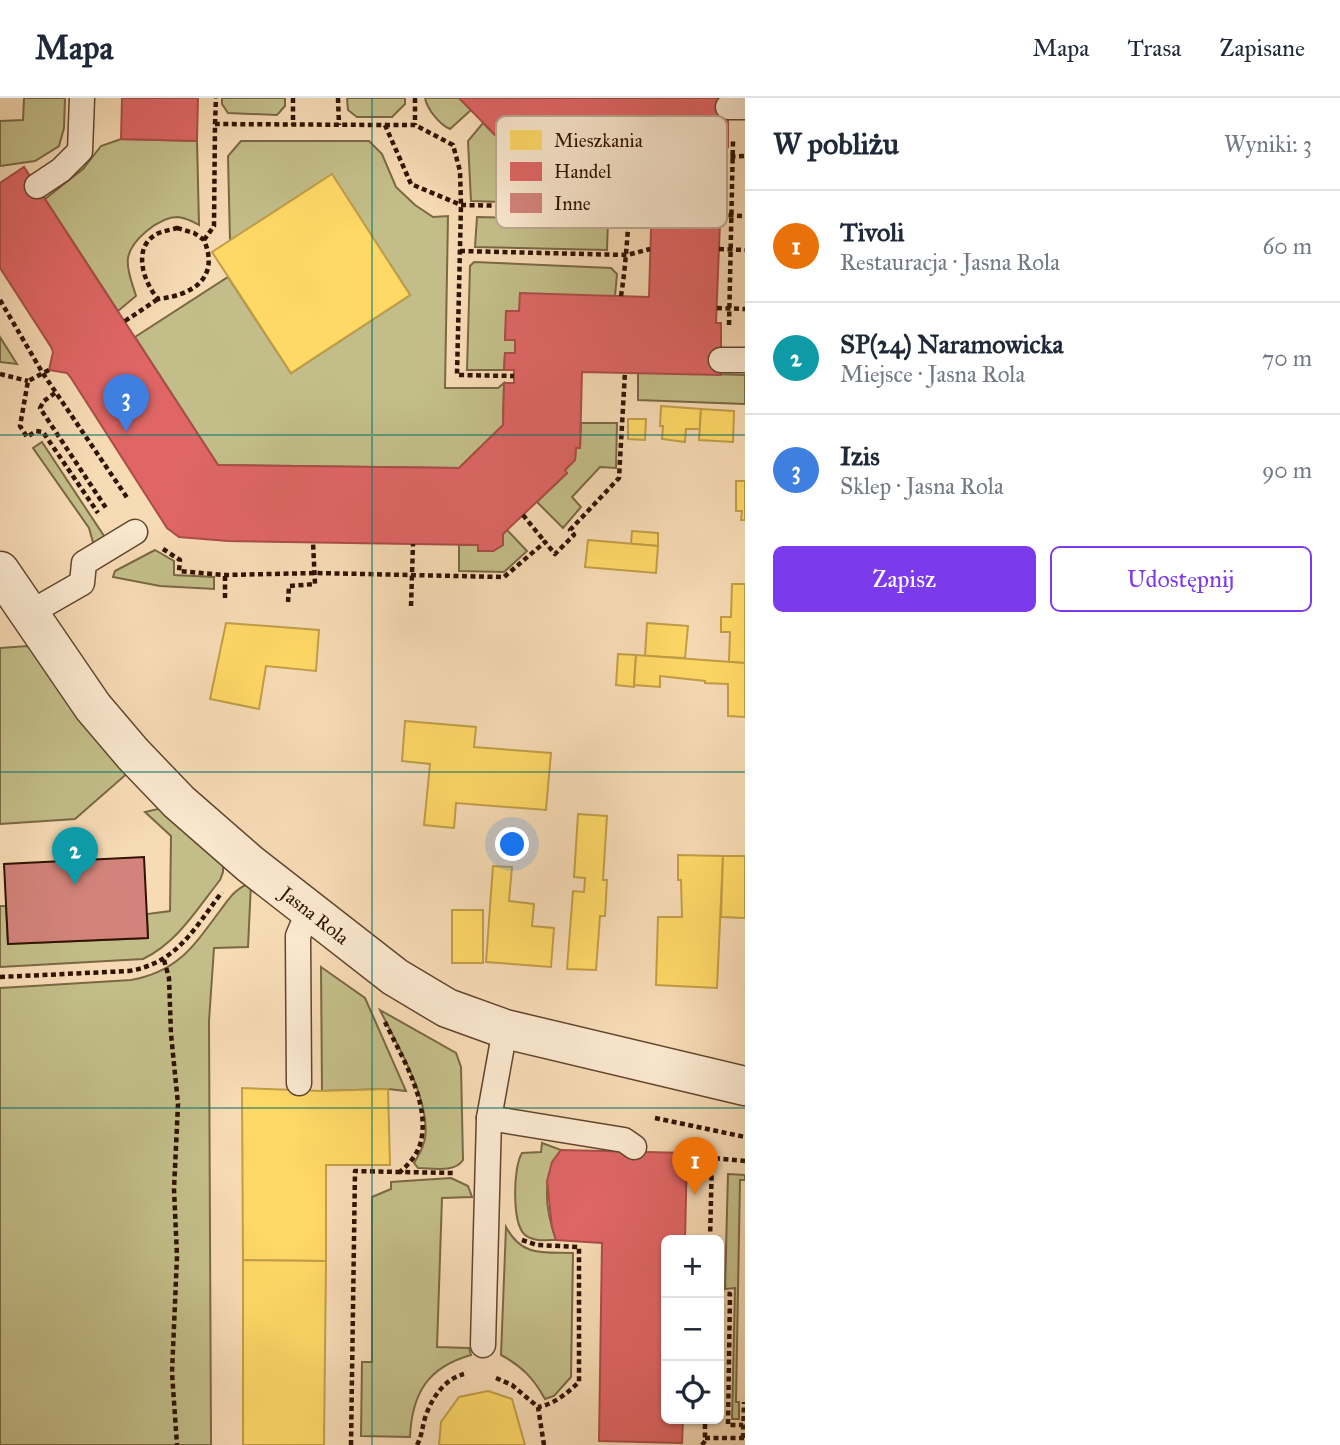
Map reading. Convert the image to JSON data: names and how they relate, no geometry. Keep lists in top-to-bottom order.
{
  "streets": {
    "street": ["Jasna Rola"]
  },
  "legend": ["Mieszkania", "Handel", "Inne"],
  "page": {
    "header": "Mapa",
    "nav": ["Mapa", "Trasa", "Zapisane"],
    "heading": ["W pobliżu", "Wyniki: 3"],
    "list": [
      {
        "mark": "1",
        "name": "Tivoli",
        "note": "Restauracja · Jasna Rola",
        "value": "60 m"
      },
      {
        "mark": "2",
        "name": "SP(24) Naramowicka",
        "note": "Miejsce · Jasna Rola",
        "value": "70 m"
      },
      {
        "mark": "3",
        "name": "Izis",
        "note": "Sklep · Jasna Rola",
        "value": "90 m"
      }
    ],
    "pins": ["3", "2", "1"],
    "buttons": ["Zapisz", "Udostępnij"],
    "map_buttons": ["+", "−"]
  }
}
